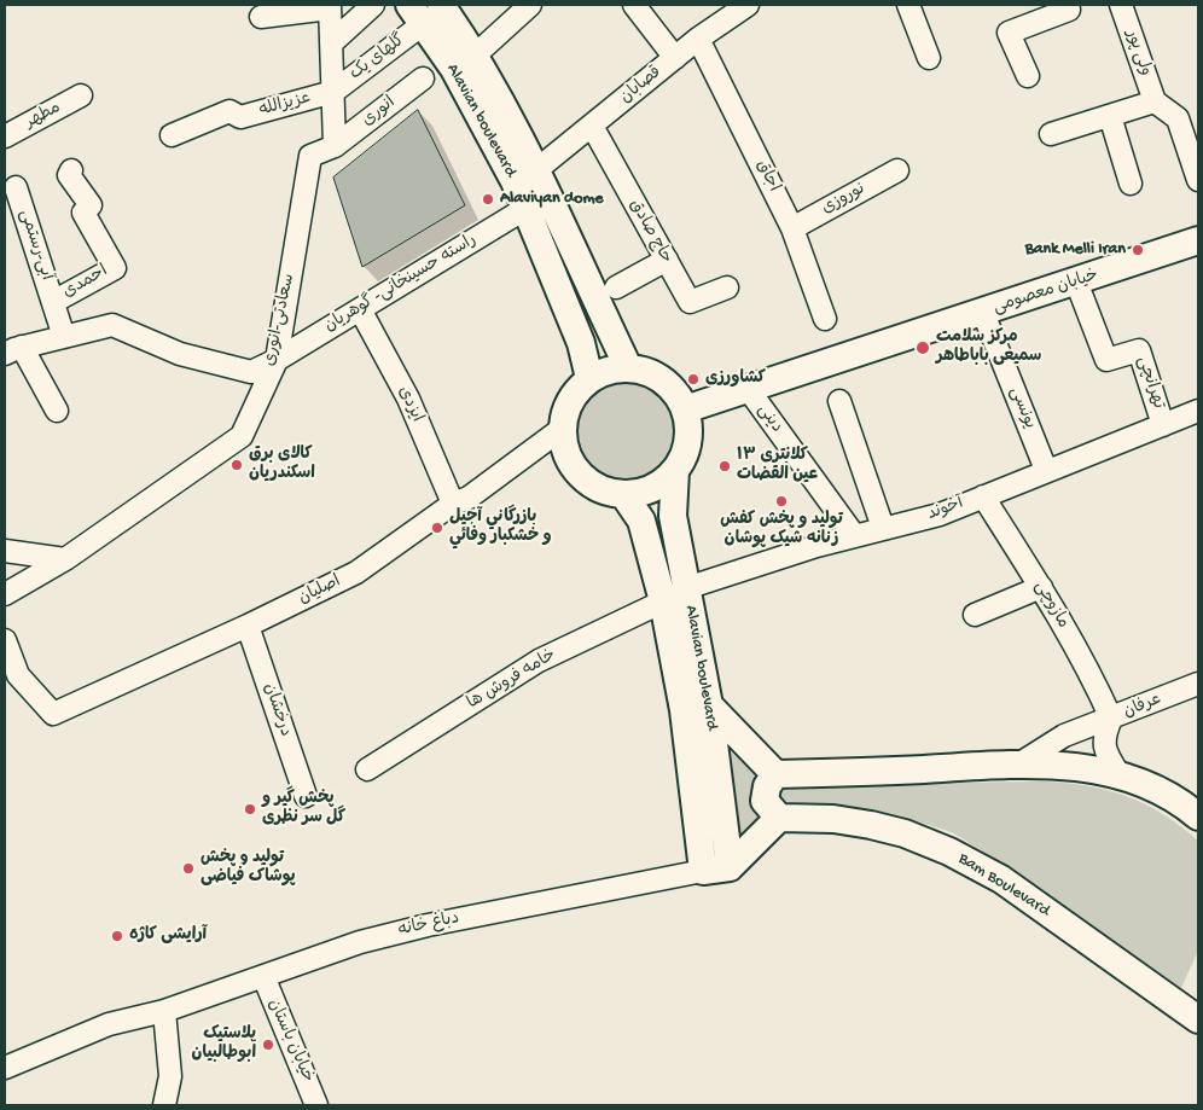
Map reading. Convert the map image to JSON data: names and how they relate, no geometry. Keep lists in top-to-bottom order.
{
  "streets": {
    "main road": ["Alavian boulevard", "خیابان معصومی", "Bam Boulevard"],
    "street": [
      "ولی پور",
      "گلهای یک",
      "قصابان",
      "عزیزالله",
      "انوری",
      "مطهر",
      "اجاق",
      "نوروزی",
      "حاج صادق",
      "آبی-رستمی",
      "احمدی",
      "راسته حسینخانی- گوهریان",
      "سعادتی-انوری",
      "تهرانچی",
      "ایزدی",
      "یونسی",
      "دینی",
      "آخوند",
      "اصلیان",
      "مازوچی",
      "خامه فروش ها",
      "عرفان",
      "درخشان",
      "دباغ خانه",
      "خیابان باستان"
    ]
  },
  "crossings": [
    ["گلهای یک", "عزیزالله"],
    ["گلهای یک", "Alavian boulevard"],
    ["قصابان", "Alavian boulevard"],
    ["قصابان", "اجاق"],
    ["قصابان", "حاج صادق"],
    ["انوری", "سعادتی-انوری"],
    ["Alavian boulevard", "راسته حسینخانی- گوهریان"],
    ["Alavian boulevard", "خیابان معصومی"],
    ["Alavian boulevard", "آخوند"],
    ["Alavian boulevard", "اصلیان"],
    ["Alavian boulevard", "خامه فروش ها"],
    ["Alavian boulevard", "دباغ خانه"],
    ["اجاق", "نوروزی"],
    ["آبی-رستمی", "احمدی"],
    ["آبی-رستمی", "راسته حسینخانی- گوهریان"],
    ["راسته حسینخانی- گوهریان", "سعادتی-انوری"],
    ["راسته حسینخانی- گوهریان", "ایزدی"],
    ["خیابان معصومی", "تهرانچی"],
    ["خیابان معصومی", "یونسی"],
    ["خیابان معصومی", "دینی"],
    ["خیابان معصومی", "اصلیان"],
    ["تهرانچی", "آخوند"],
    ["ایزدی", "اصلیان"],
    ["یونسی", "آخوند"],
    ["دینی", "آخوند"],
    ["آخوند", "مازوچی"],
    ["اصلیان", "درخشان"],
    ["مازوچی", "عرفان"],
    ["دباغ خانه", "خیابان باستان"]
  ],
  "places": [
    "Alaviyan dome",
    "Bank Melli Iran",
    "مرکز سلامت سمیعی باباطاهر",
    "کشاورزی",
    "کالای برق اسکندریان",
    "کلانتری ۱۳ عین القضات",
    "تولید و پخش کفش زنانه شیک پوشان",
    "بازرگاني آجيل و خشكبار وفائي",
    "پخش گیر و گل سر نظری",
    "تولید و پخش پوشاک فیاضی",
    "آرایشی کاژه",
    "پلاستیک ابوطالبیان"
  ]
}
